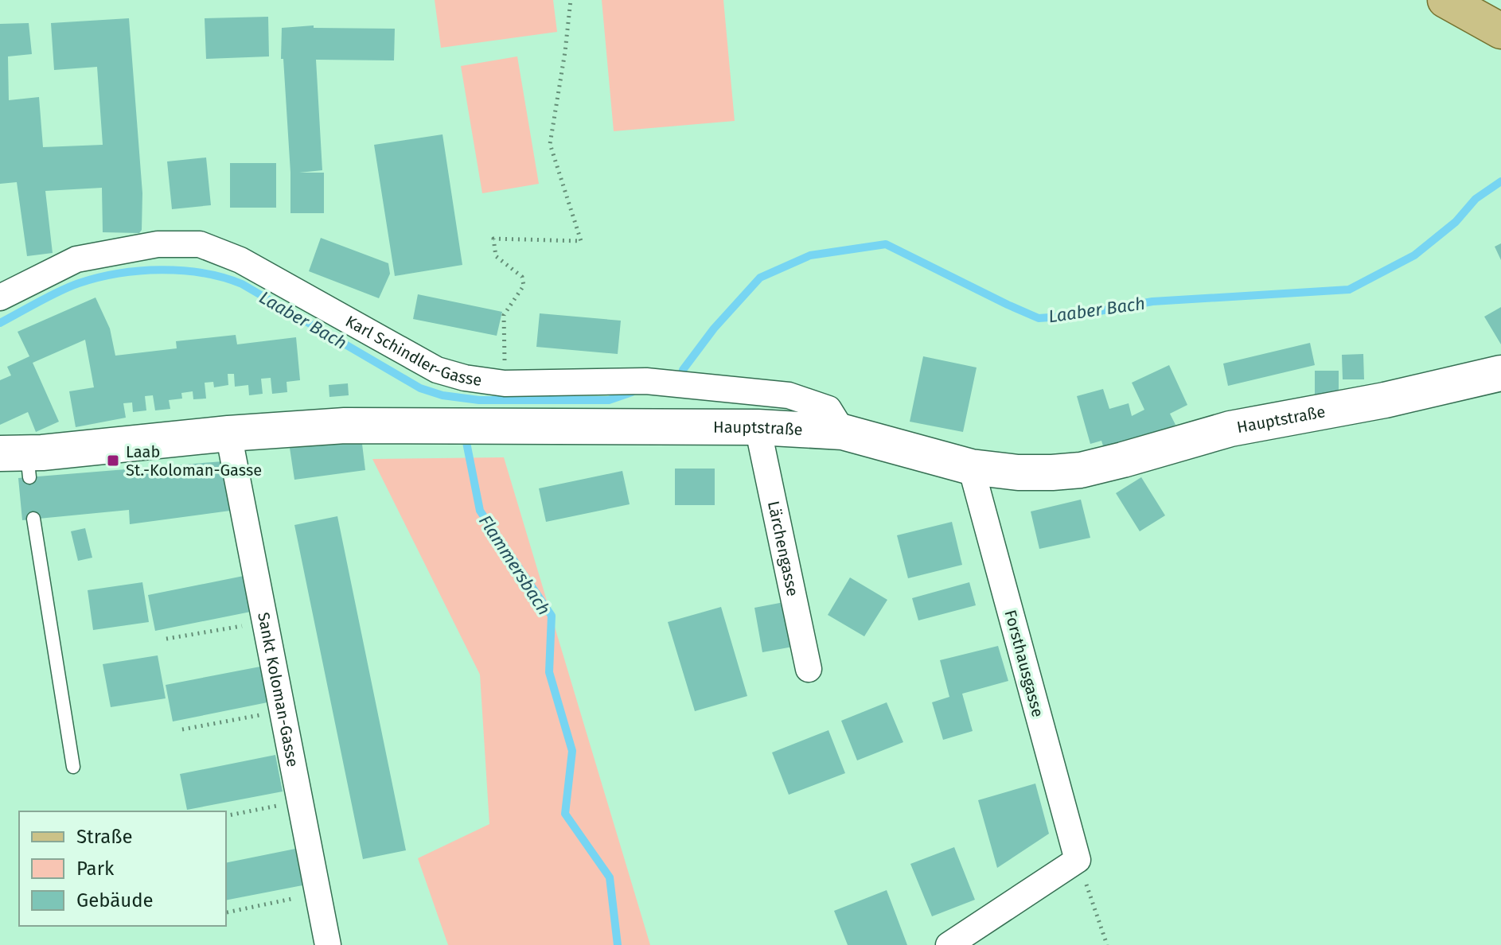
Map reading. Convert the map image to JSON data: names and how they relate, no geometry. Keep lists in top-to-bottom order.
{
  "streets": {
    "street": [
      "Karl Schindler-Gasse",
      "Hauptstraße",
      "Lärchengasse",
      "Forsthausgasse",
      "Sankt Koloman-Gasse"
    ]
  },
  "crossings": [
    ["Karl Schindler-Gasse", "Hauptstraße"],
    ["Hauptstraße", "Lärchengasse"],
    ["Hauptstraße", "Forsthausgasse"],
    ["Hauptstraße", "Sankt Koloman-Gasse"]
  ],
  "water": ["Laaber Bach", "Flammersbach"],
  "places": {
    "transit": ["Laab St.-Koloman-Gasse"]
  },
  "legend": ["Straße", "Park", "Gebäude"]
}
